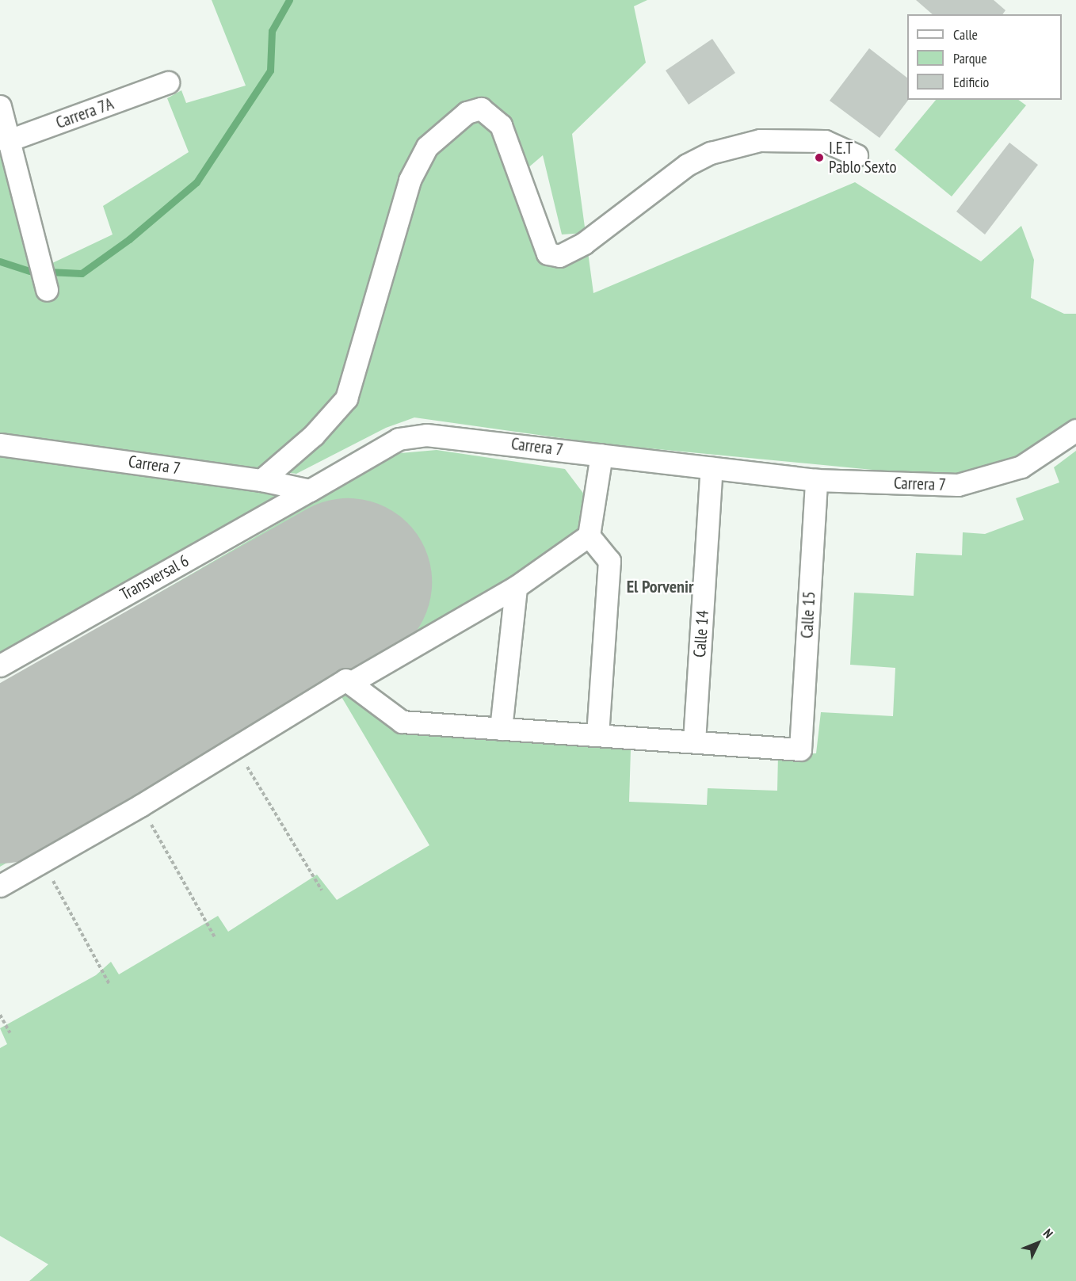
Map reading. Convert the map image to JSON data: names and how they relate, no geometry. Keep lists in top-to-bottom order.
{
  "streets": {
    "street": [
      "Carrera 7A",
      "Carrera 7",
      "Transversal 6",
      "Calle 15",
      "Calle 14"
    ]
  },
  "crossings": [
    ["Carrera 7", "Transversal 6"],
    ["Carrera 7", "Calle 15"],
    ["Carrera 7", "Calle 14"],
    ["Calle 15", "Calle 14"]
  ],
  "districts": ["El Porvenir"],
  "places": ["I.E.T Pablo Sexto"],
  "legend": ["Calle", "Parque", "Edificio"],
  "north": "top right"
}
